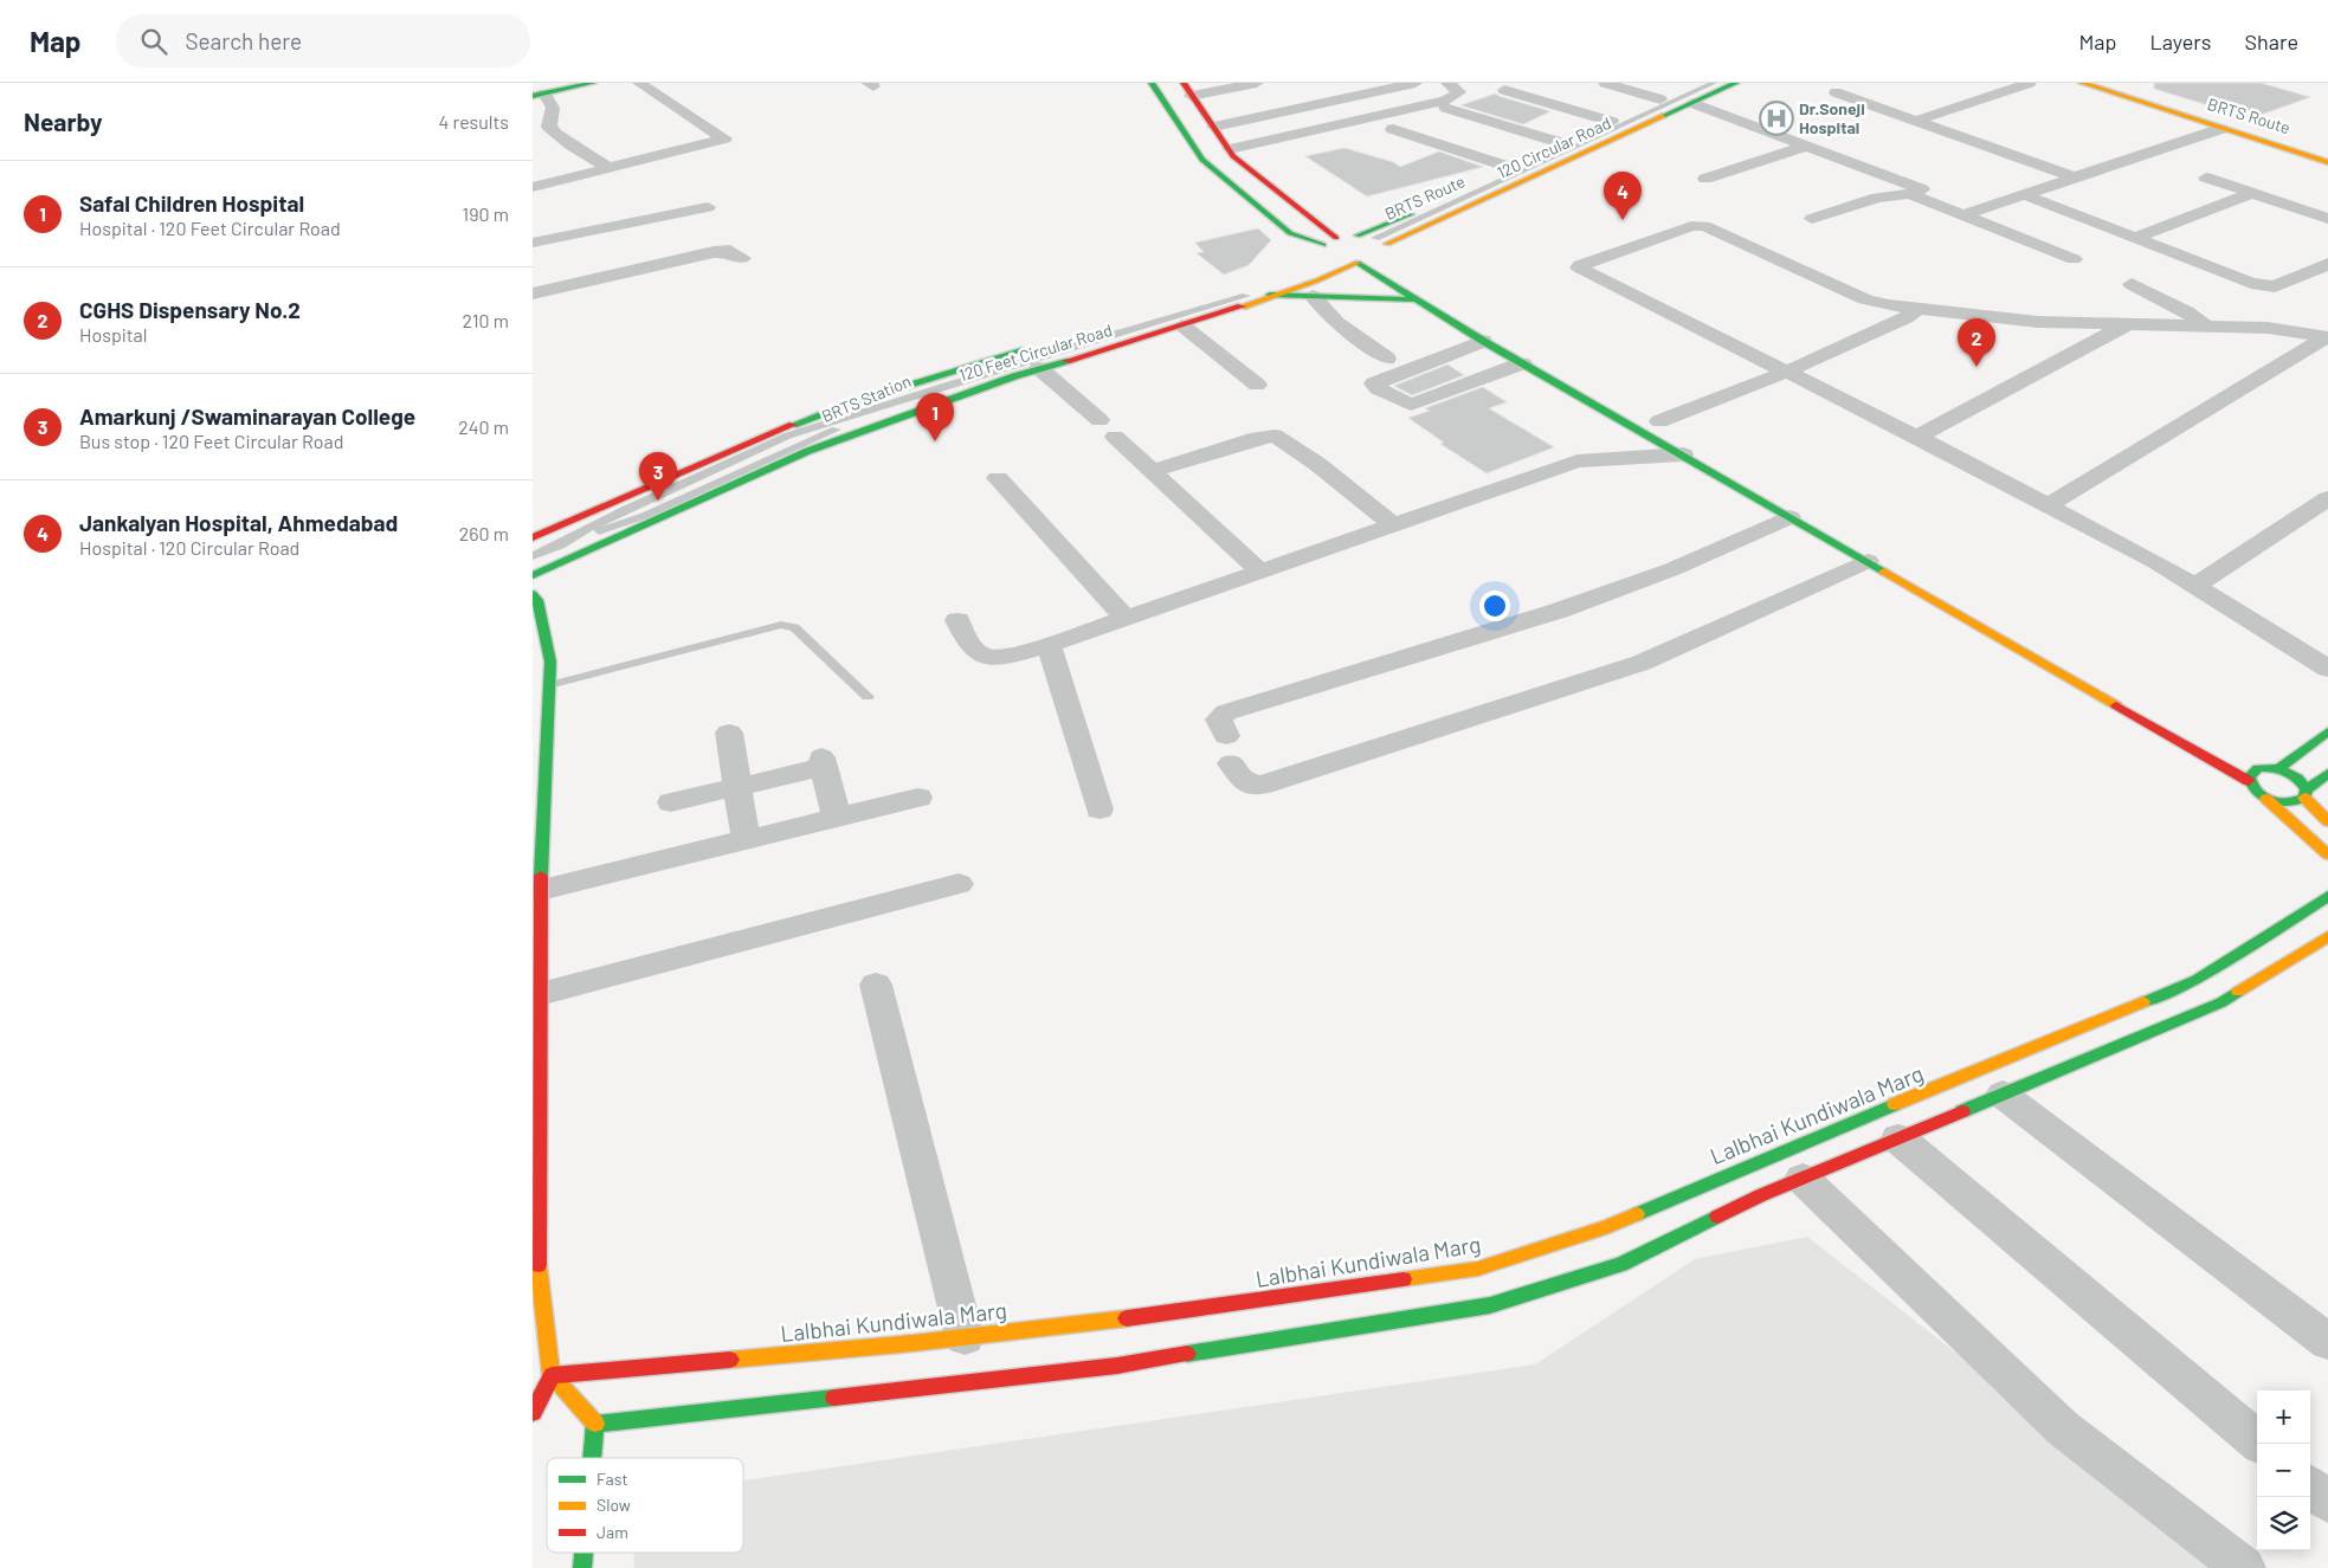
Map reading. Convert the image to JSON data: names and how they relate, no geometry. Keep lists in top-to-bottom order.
{
  "streets": {
    "main road": ["120 Circular Road", "120 Feet Circular Road", "Lalbhai Kundiwala Marg"],
    "lane": ["BRTS Route", "BRTS Station"]
  },
  "crossings": [
    ["BRTS Route", "120 Circular Road"],
    ["120 Circular Road", "120 Feet Circular Road"],
    ["120 Feet Circular Road", "BRTS Station"]
  ],
  "places": {
    "hospital": ["Dr.Soneji Hospital"]
  },
  "legend": ["Fast", "Slow", "Jam"],
  "page": {
    "header": "Map",
    "search": "Search here",
    "nav": ["Map", "Layers", "Share"],
    "heading": ["Nearby", "4 results"],
    "list": [
      {
        "mark": "1",
        "name": "Safal Children Hospital",
        "note": "Hospital · 120 Feet Circular Road",
        "value": "190 m"
      },
      {
        "mark": "2",
        "name": "CGHS Dispensary No.2",
        "note": "Hospital",
        "value": "210 m"
      },
      {
        "mark": "3",
        "name": "Amarkunj /Swaminarayan College",
        "note": "Bus stop · 120 Feet Circular Road",
        "value": "240 m"
      },
      {
        "mark": "4",
        "name": "Jankalyan Hospital, Ahmedabad",
        "note": "Hospital · 120 Circular Road",
        "value": "260 m"
      }
    ],
    "pins": [
      "4",
      "2",
      "1",
      "3"
    ],
    "map_buttons": ["+", "−"]
  }
}
